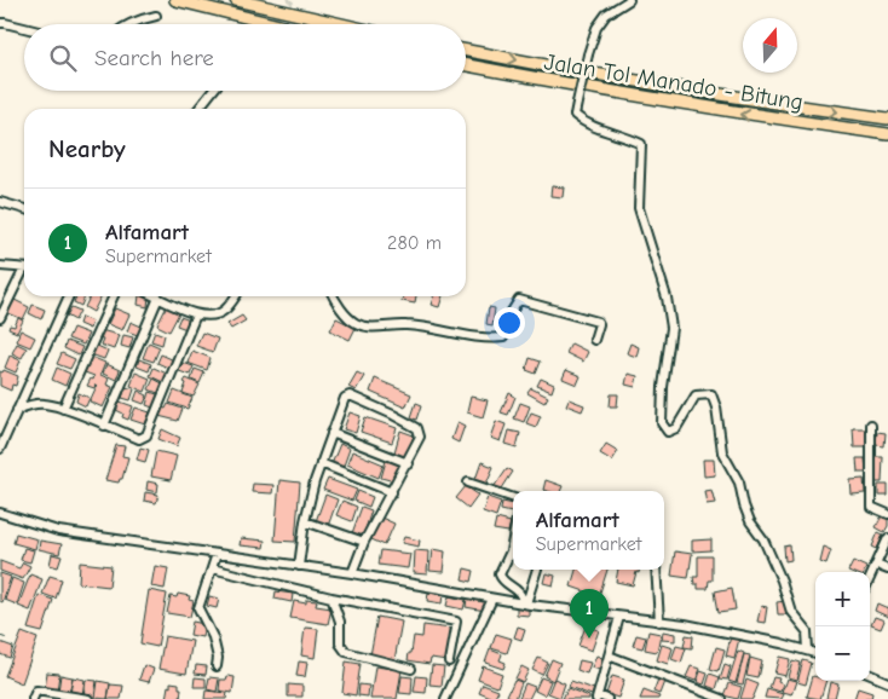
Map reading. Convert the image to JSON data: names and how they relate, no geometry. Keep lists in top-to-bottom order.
{
  "streets": {
    "highway": ["Jalan Tol Manado - Bitung"]
  },
  "north": "top",
  "page": {
    "search": "Search here",
    "heading": "Nearby",
    "list": [
      {
        "mark": "1",
        "name": "Alfamart",
        "note": "Supermarket",
        "value": "280 m"
      }
    ],
    "popup": ["Alfamart", "Supermarket"],
    "map_buttons": ["+", "−"],
    "pins": "1"
  }
}
